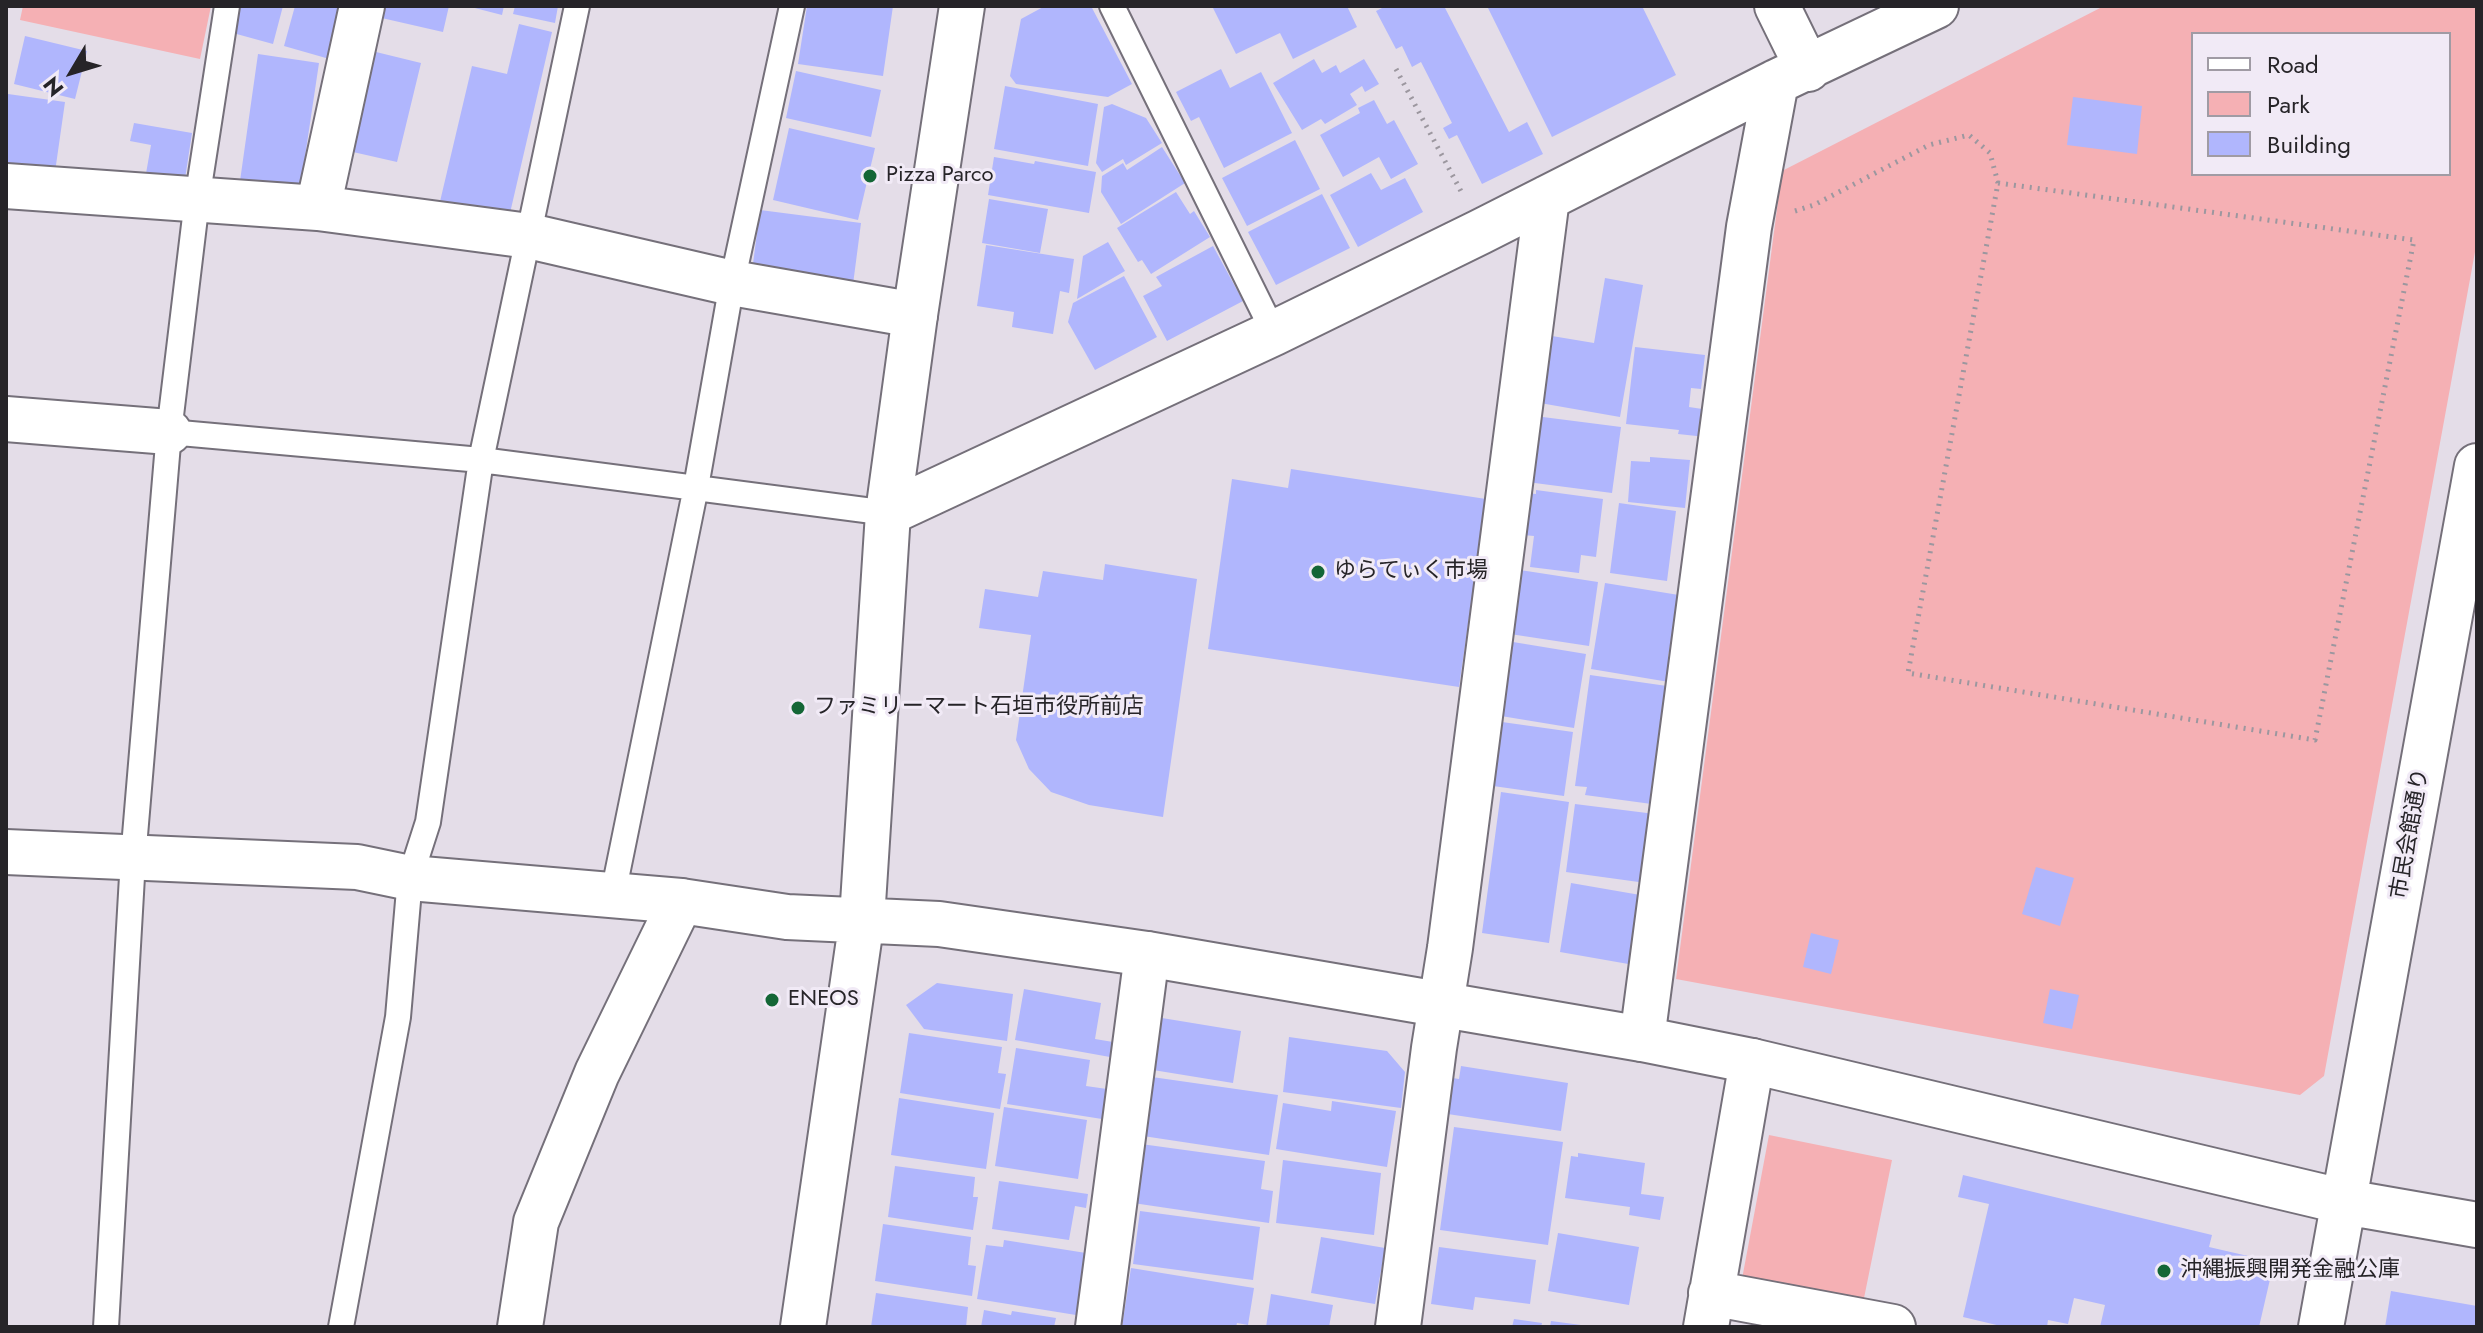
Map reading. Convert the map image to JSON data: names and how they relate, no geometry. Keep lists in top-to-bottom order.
{
  "streets": {
    "street": ["市民会館通り"]
  },
  "places": [
    "Pizza Parco",
    "ゆらてぃく市場",
    "ファミリーマート石垣市役所前店",
    "ENEOS",
    "沖縄振興開発金融公庫"
  ],
  "legend": ["Road", "Park", "Building"],
  "north": "bottom left"
}
